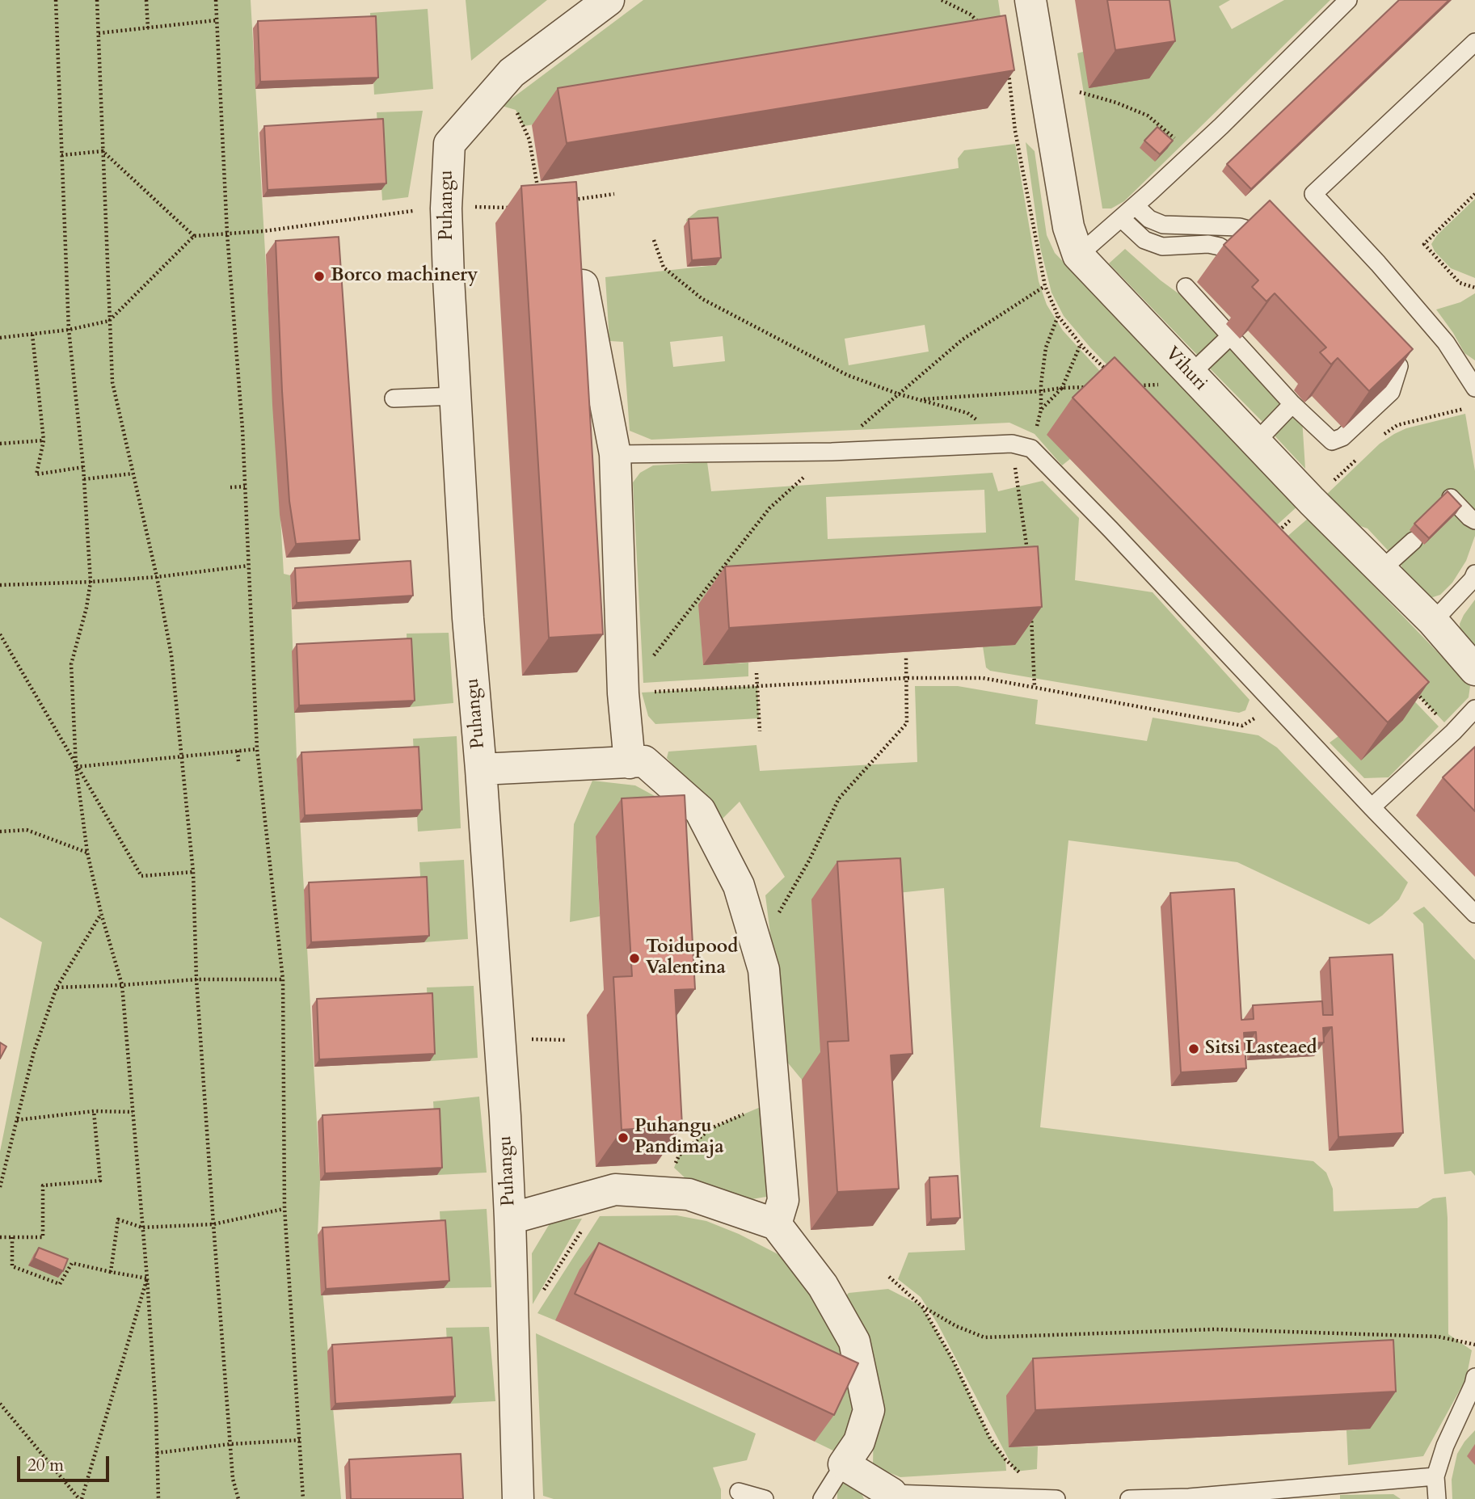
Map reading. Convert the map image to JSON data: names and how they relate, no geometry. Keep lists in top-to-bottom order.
{
  "streets": {
    "street": ["Puhangu", "Vihuri"]
  },
  "places": [
    "Borco machinery",
    "Toidupood Valentina",
    "Sitsi Lasteaed",
    "Puhangu Pandimaja"
  ],
  "scale_bar": "20 m"
}
